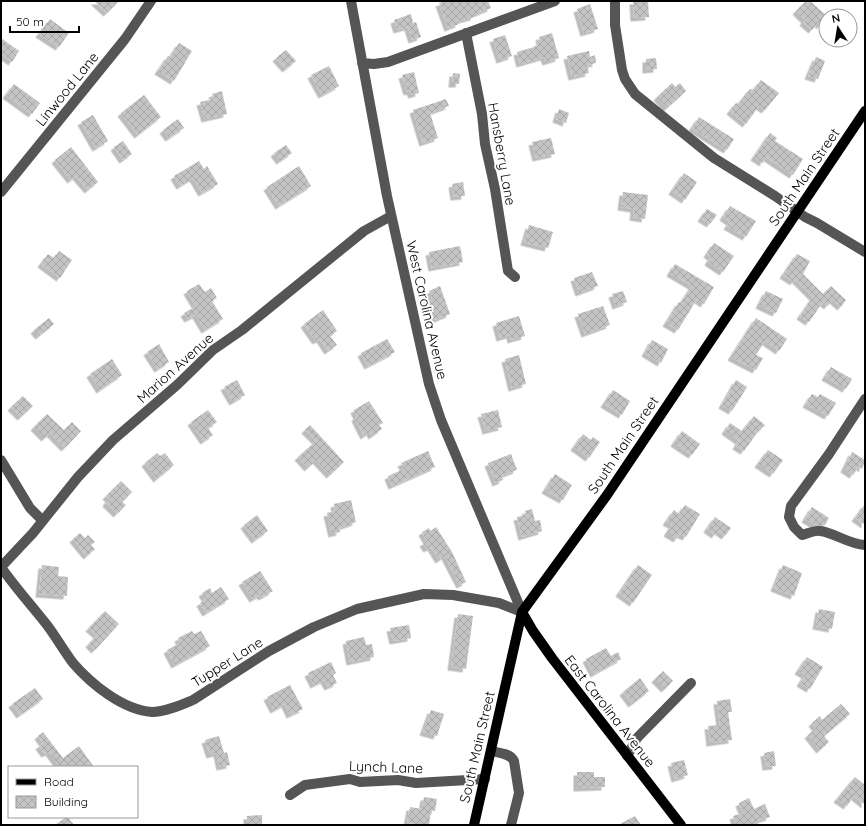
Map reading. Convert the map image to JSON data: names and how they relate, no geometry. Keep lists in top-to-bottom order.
{
  "streets": {
    "main road": ["South Main Street", "East Carolina Avenue"],
    "street": [
      "Linwood Lane",
      "Hansberry Lane",
      "West Carolina Avenue",
      "Marion Avenue",
      "Tupper Lane",
      "Lynch Lane"
    ]
  },
  "crossings": [
    ["South Main Street", "West Carolina Avenue"],
    ["South Main Street", "Tupper Lane"],
    ["South Main Street", "East Carolina Avenue"],
    ["South Main Street", "Lynch Lane"],
    ["West Carolina Avenue", "Marion Avenue"],
    ["West Carolina Avenue", "Tupper Lane"],
    ["West Carolina Avenue", "East Carolina Avenue"],
    ["Marion Avenue", "Tupper Lane"],
    ["Tupper Lane", "East Carolina Avenue"]
  ],
  "legend": ["Road", "Building"],
  "scale_bar": "50 m",
  "north": "top"
}
